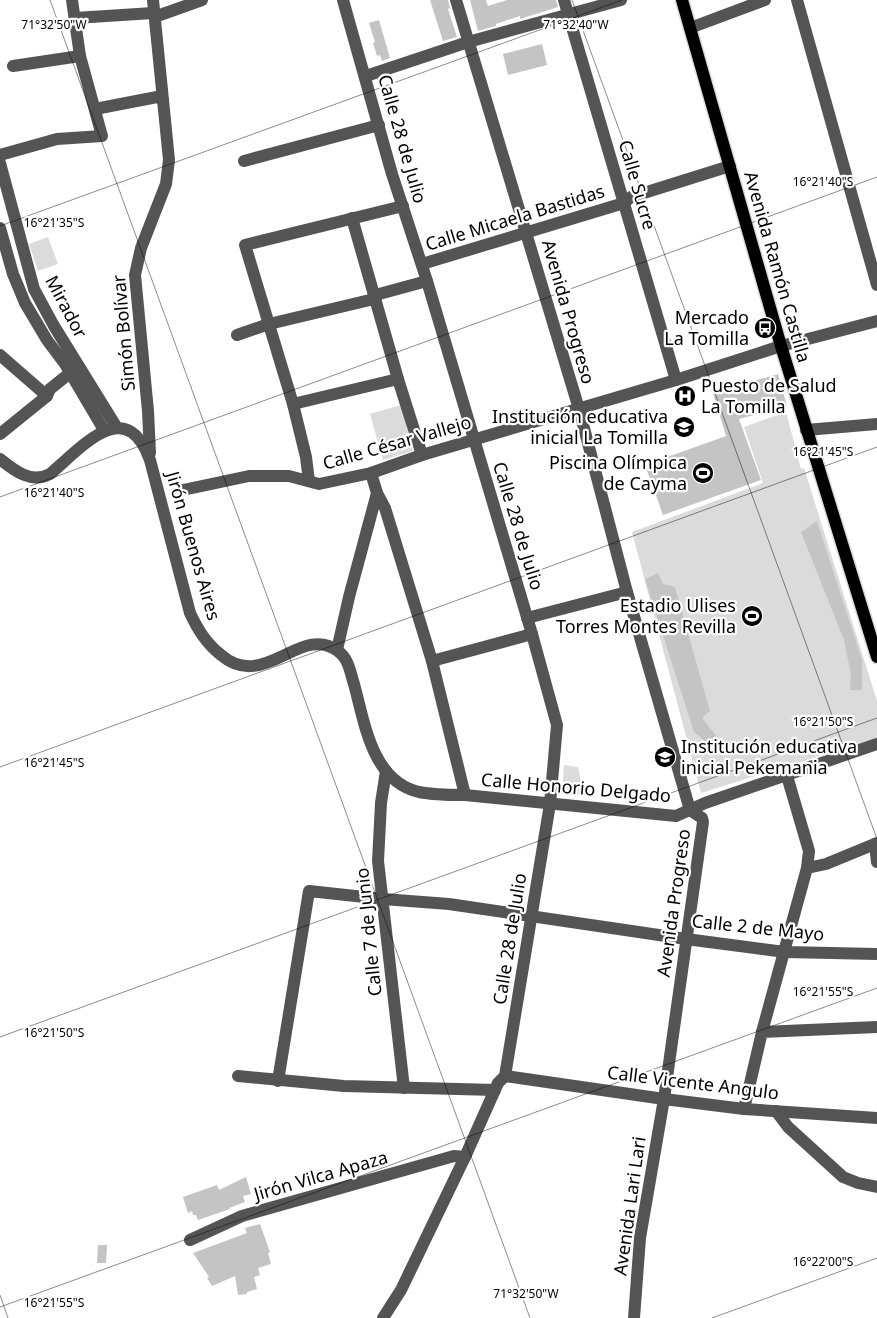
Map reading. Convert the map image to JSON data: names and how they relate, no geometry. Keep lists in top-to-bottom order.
{
  "streets": {
    "main road": ["Avenida Ramón Castilla"],
    "street": [
      "Calle 28 de Julio",
      "Calle Sucre",
      "Calle Micaela Bastidas",
      "Mirador",
      "Avenida Progreso",
      "Simón Bolívar",
      "Calle César Vallejo",
      "Jirón Buenos Aires",
      "Calle Honorio Delgado",
      "Calle 2 de Mayo",
      "Calle 7 de Junio",
      "Calle Vicente Angulo",
      "Jirón Vilca Apaza",
      "Avenida Lari Lari"
    ]
  },
  "crossings": [
    ["Calle 28 de Julio", "Calle Micaela Bastidas"],
    ["Calle 28 de Julio", "Calle César Vallejo"],
    ["Calle 28 de Julio", "Calle Honorio Delgado"],
    ["Calle 28 de Julio", "Calle 2 de Mayo"],
    ["Calle 28 de Julio", "Calle Vicente Angulo"],
    ["Calle 28 de Julio", "Jirón Vilca Apaza"],
    ["Calle Sucre", "Calle Micaela Bastidas"],
    ["Calle Sucre", "Calle César Vallejo"],
    ["Calle Micaela Bastidas", "Avenida Ramón Castilla"],
    ["Calle Micaela Bastidas", "Avenida Progreso"],
    ["Avenida Ramón Castilla", "Calle César Vallejo"],
    ["Mirador", "Jirón Buenos Aires"],
    ["Avenida Progreso", "Calle César Vallejo"],
    ["Avenida Progreso", "Calle Honorio Delgado"],
    ["Avenida Progreso", "Calle 2 de Mayo"],
    ["Avenida Progreso", "Calle Vicente Angulo"],
    ["Avenida Progreso", "Avenida Lari Lari"],
    ["Simón Bolívar", "Jirón Buenos Aires"],
    ["Calle Honorio Delgado", "Calle 7 de Junio"],
    ["Calle 2 de Mayo", "Calle 7 de Junio"],
    ["Calle Vicente Angulo", "Avenida Lari Lari"]
  ],
  "places": {
    "bus stop": ["Mercado La Tomilla"],
    "hospital": ["Puesto de Salud La Tomilla"],
    "school or university": ["Institución educativa inicial La Tomilla", "Institución educativa inicial Pekemania"],
    "sports": ["Piscina Olímpica de Cayma", "Estadio Ulises Torres Montes Revilla"]
  },
  "coordinates": [
    "71°32'50\"W",
    "71°32'40\"W",
    "16°21'40\"S",
    "16°21'35\"S",
    "16°21'45\"S",
    "16°21'50\"S",
    "16°21'55\"S",
    "16°22'00\"S"
  ]
}
